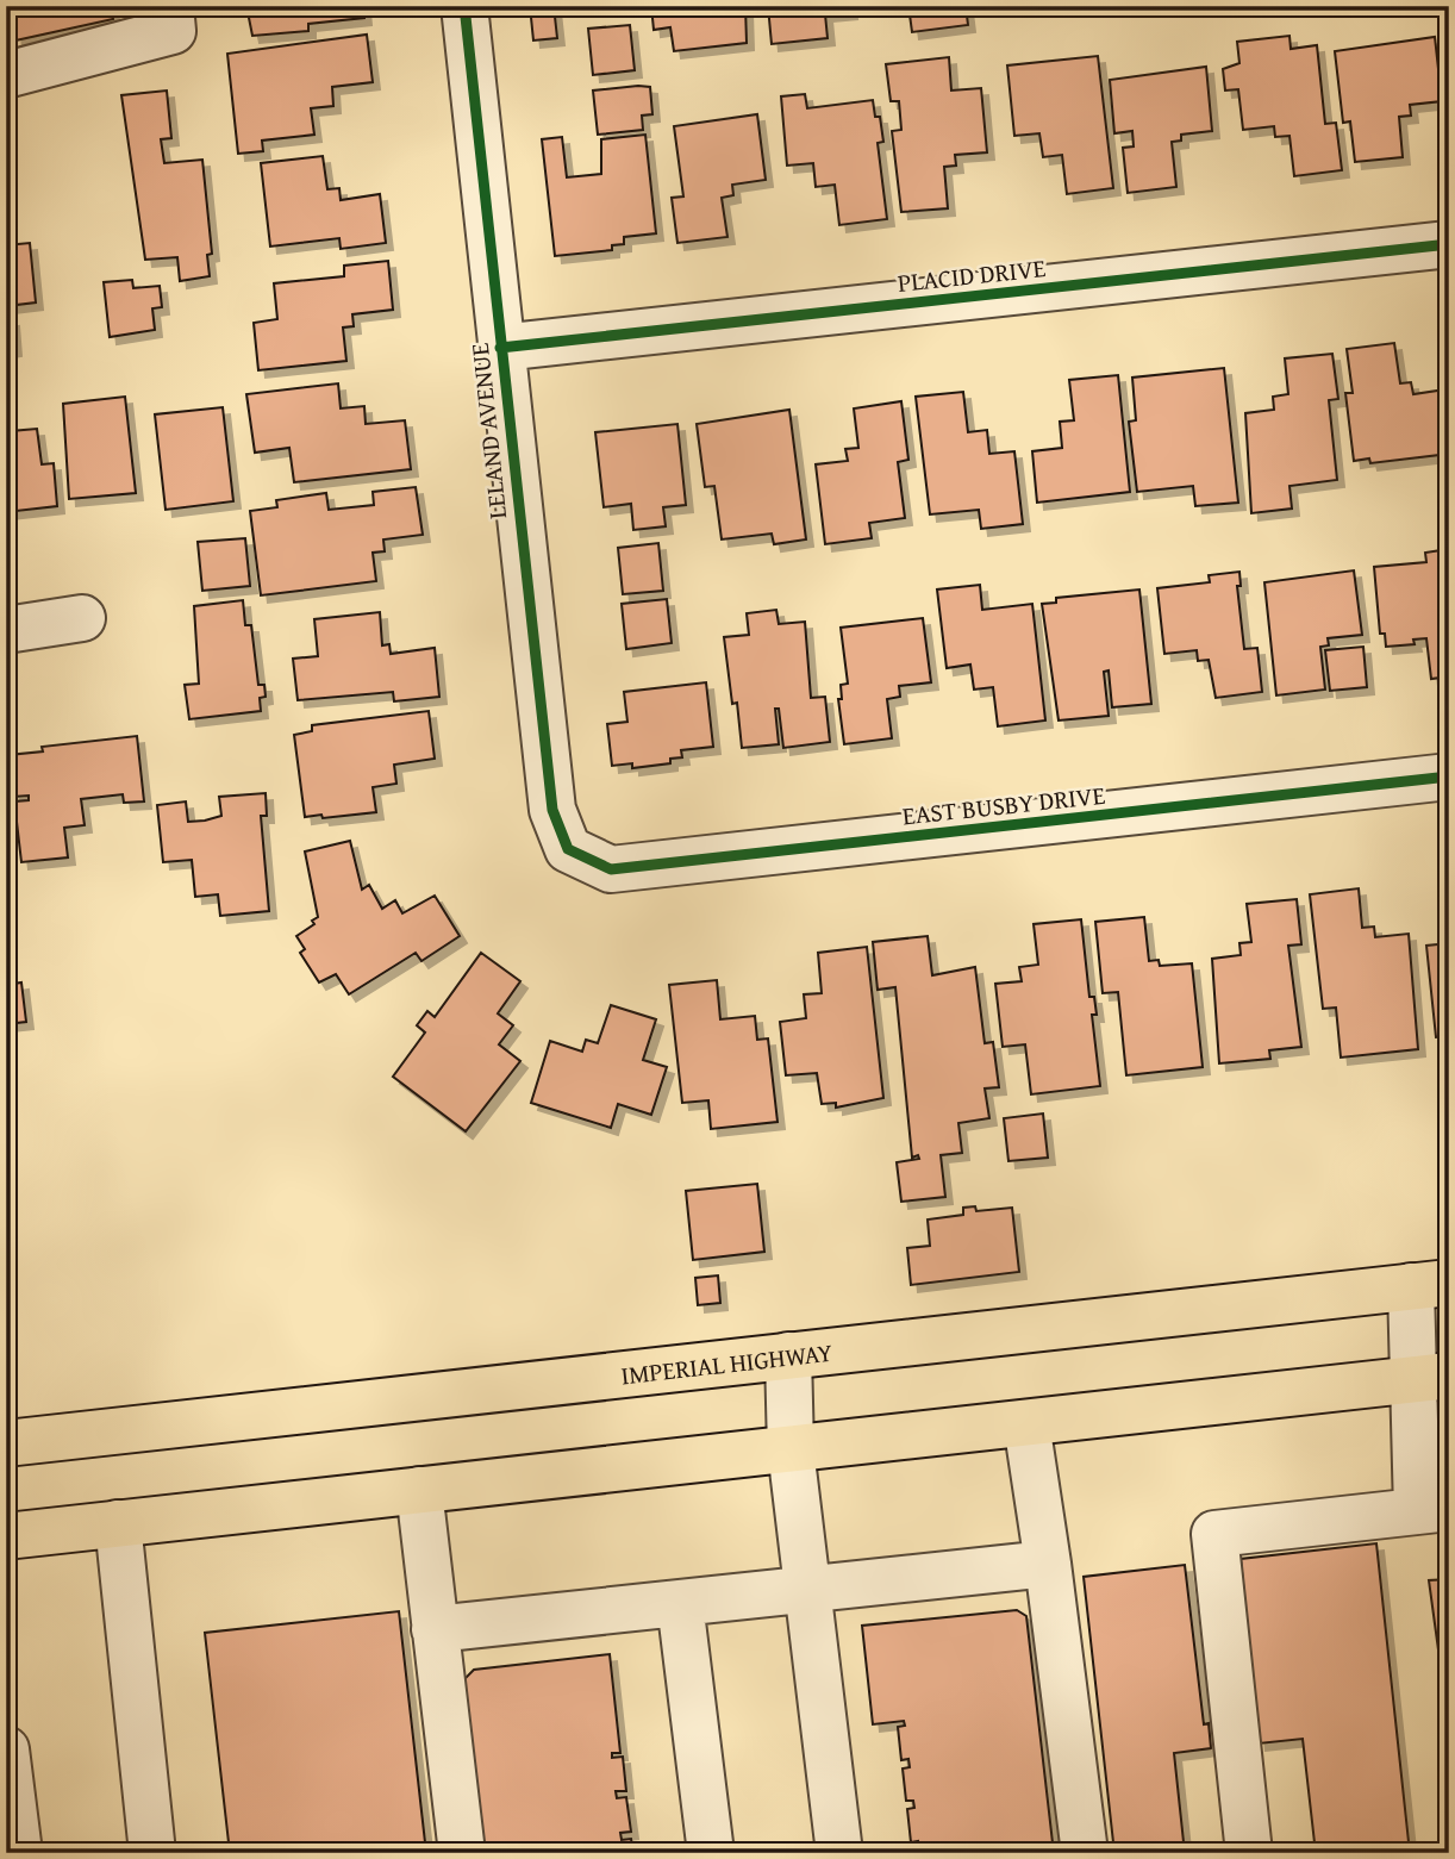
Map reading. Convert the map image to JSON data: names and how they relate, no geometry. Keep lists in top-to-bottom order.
{
  "streets": {
    "main road": ["IMPERIAL HIGHWAY"],
    "street": ["PLACID DRIVE", "LELAND AVENUE", "EAST BUSBY DRIVE"]
  },
  "crossings": [
    ["PLACID DRIVE", "LELAND AVENUE"],
    ["LELAND AVENUE", "EAST BUSBY DRIVE"]
  ]
}
